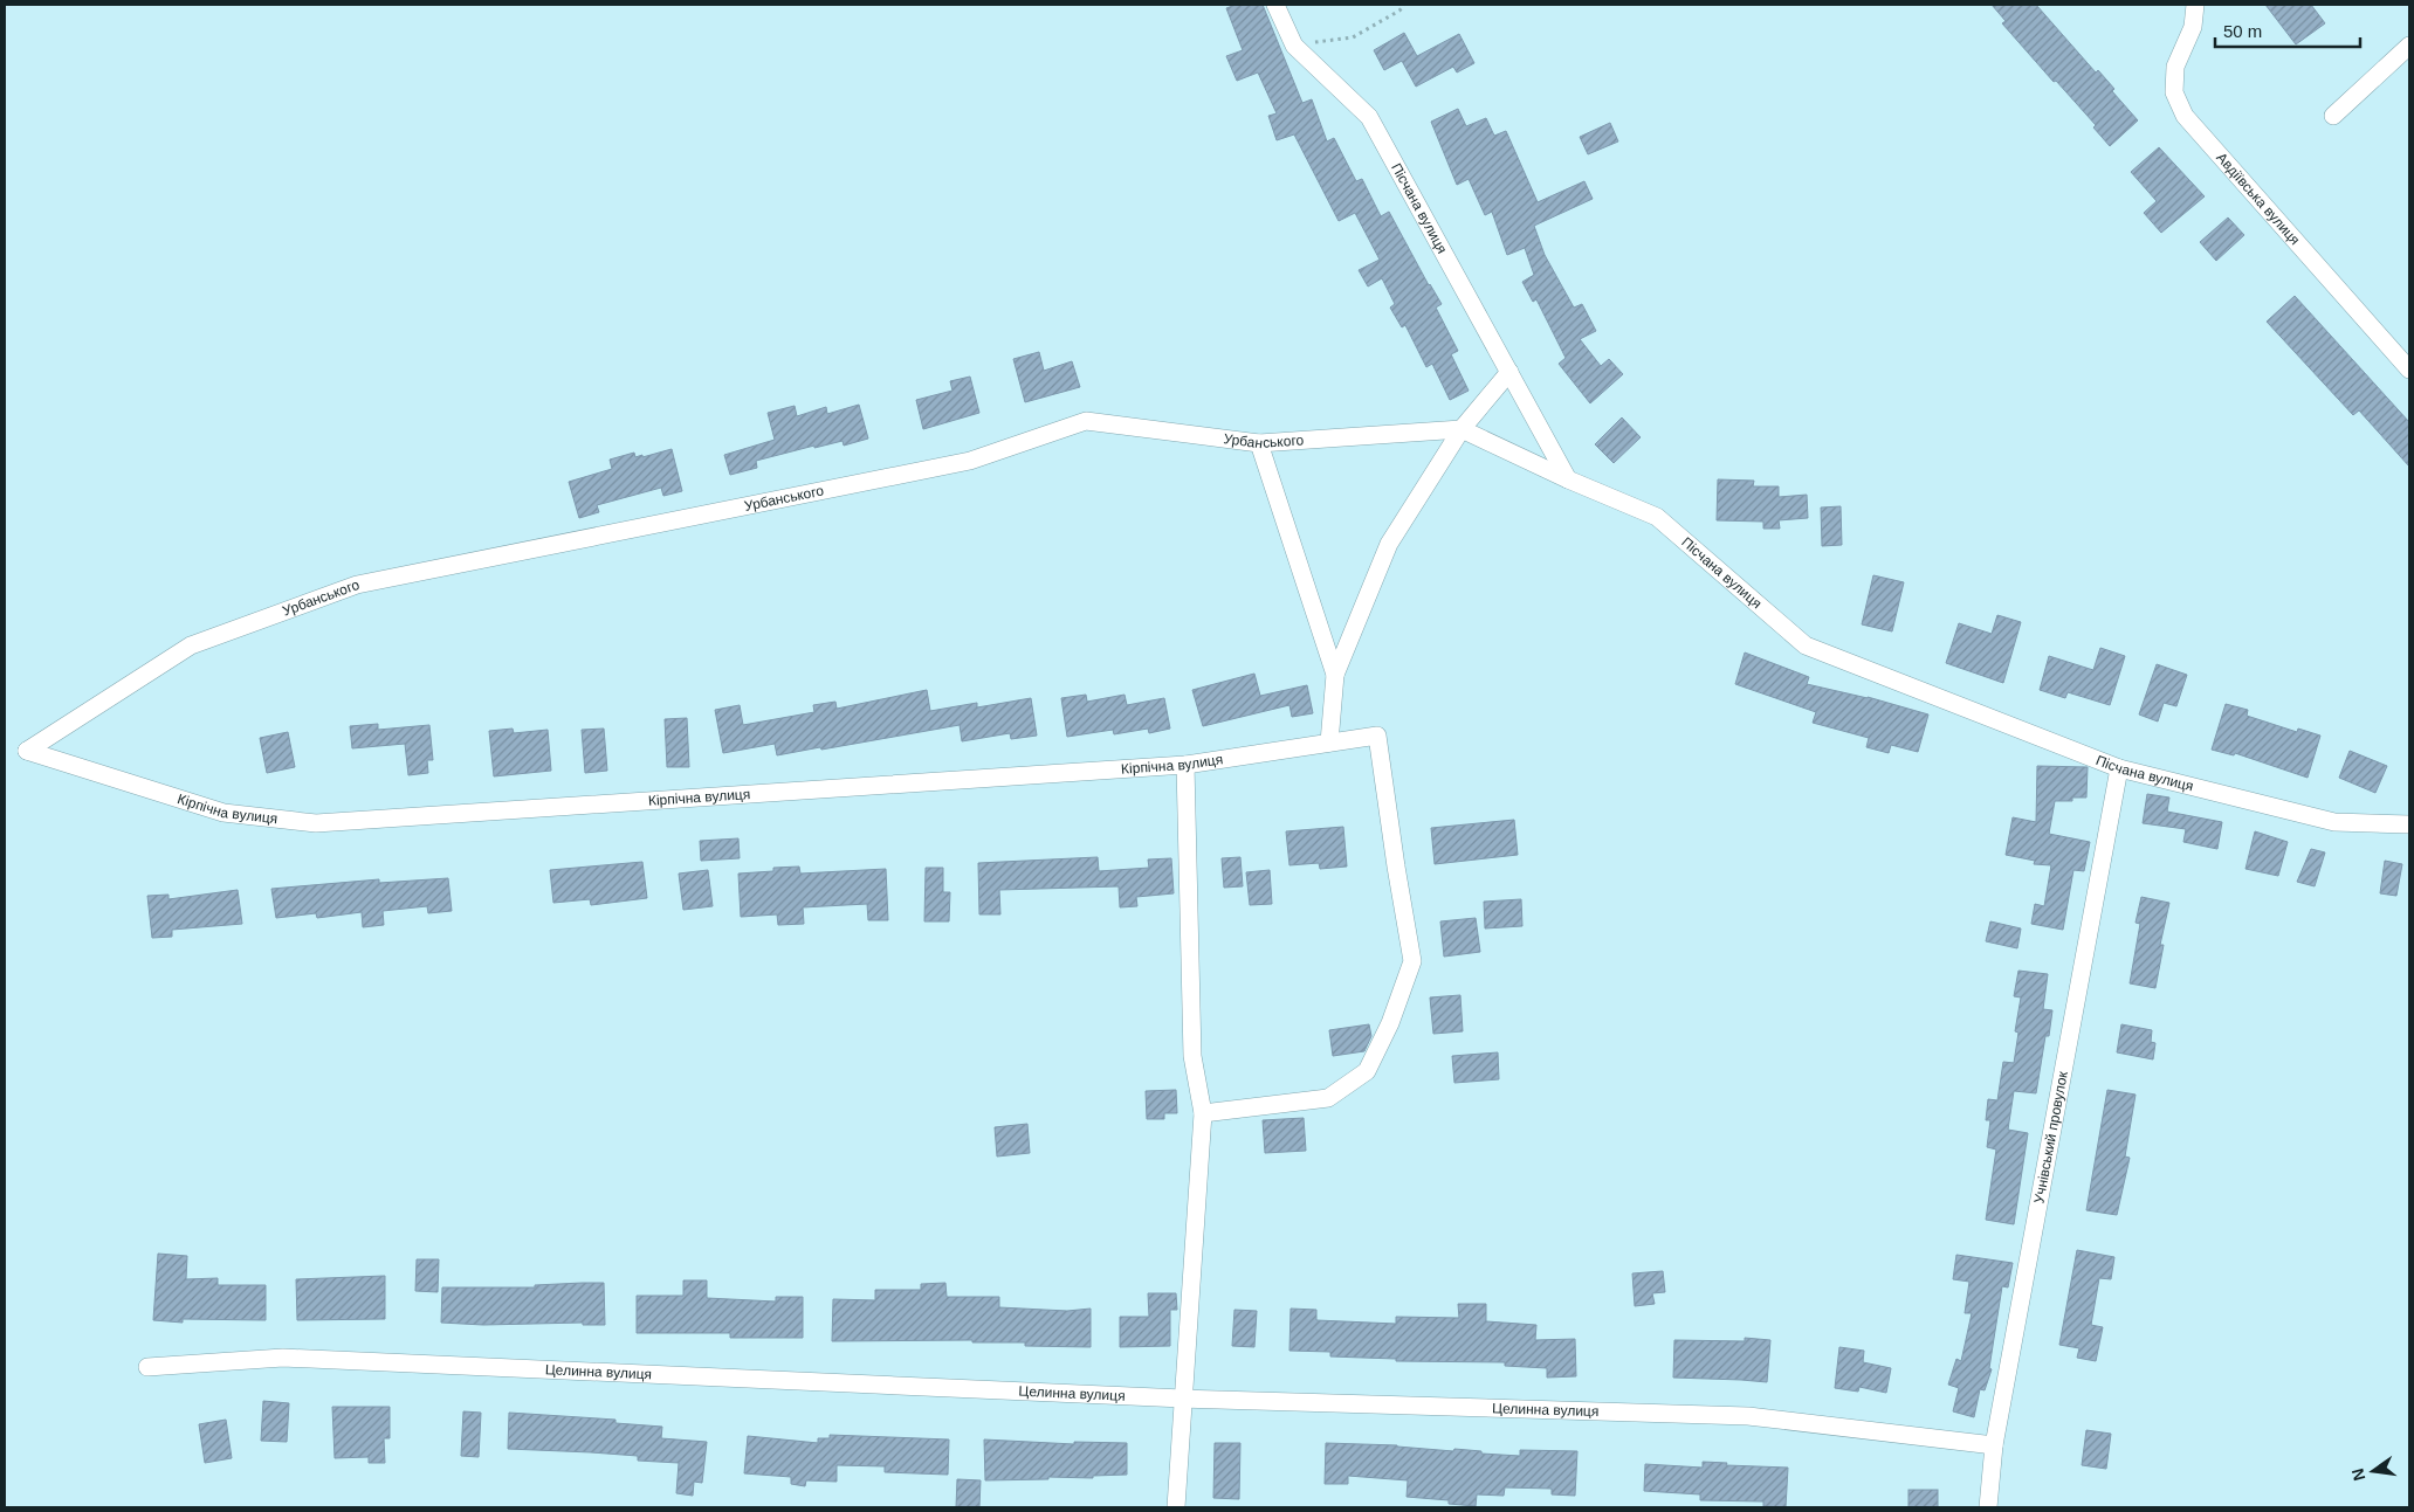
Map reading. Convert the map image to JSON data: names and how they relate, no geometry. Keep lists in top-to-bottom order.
{
  "streets": {
    "street": [
      "Авдіївська вулиця",
      "Пiсчана вулиця",
      "Урбанського",
      "Кiрпiчна вулиця",
      "Учнівський провулок",
      "Целинна вулиця"
    ]
  },
  "crossings": [
    ["Пiсчана вулиця", "Урбанського"],
    ["Пiсчана вулиця", "Учнівський провулок"],
    ["Урбанського", "Кiрпiчна вулиця"],
    ["Учнівський провулок", "Целинна вулиця"]
  ],
  "scale_bar": "50 m",
  "north": "left"
}
